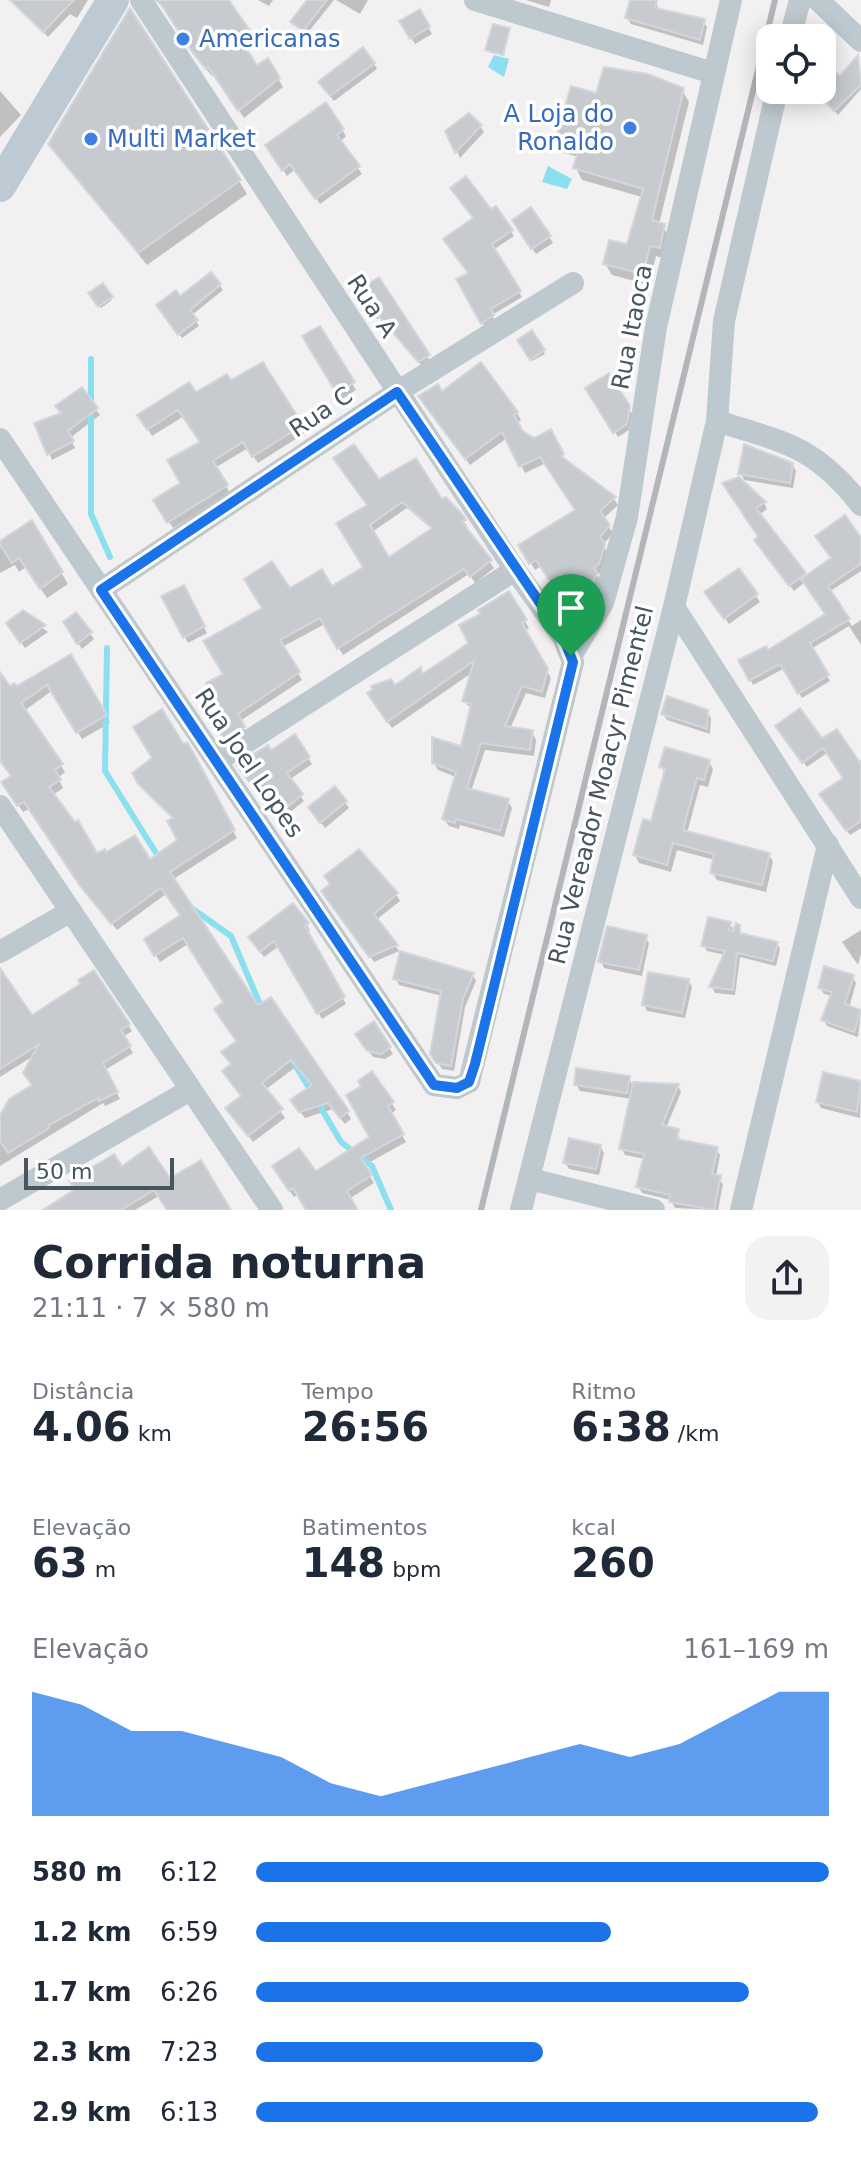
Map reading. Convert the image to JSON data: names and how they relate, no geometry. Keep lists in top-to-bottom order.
{
  "streets": {
    "street": [
      "Rua A",
      "Rua Itaoca",
      "Rua C",
      "Rua Joel Lopes",
      "Rua Vereador Moacyr Pimentel"
    ]
  },
  "crossings": [
    ["Rua A", "Rua Itaoca"],
    ["Rua A", "Rua C"],
    ["Rua A", "Rua Joel Lopes"],
    ["Rua Itaoca", "Rua Joel Lopes"],
    ["Rua C", "Rua Joel Lopes"]
  ],
  "places": ["Americanas", "A Loja do Ronaldo", "Multi Market"],
  "scale_bar": "50 m",
  "page": {
    "scale": "50 m",
    "heading": ["Corrida noturna", "21:11 · 7 × 580 m"],
    "stats": [
      ["Distância", "4.06 km"],
      ["Tempo", "26:56"],
      ["Ritmo", "6:38 /km"],
      ["Elevação", "63 m"],
      ["Batimentos", "148 bpm"],
      ["kcal", "260"]
    ],
    "chart": ["Elevação", "161–169 m"],
    "list": [
      {
        "name": "580 m",
        "note": "6:12"
      },
      {
        "name": "1.2 km",
        "note": "6:59"
      },
      {
        "name": "1.7 km",
        "note": "6:26"
      },
      {
        "name": "2.3 km",
        "note": "7:23"
      },
      {
        "name": "2.9 km",
        "note": "6:13"
      }
    ]
  }
}
